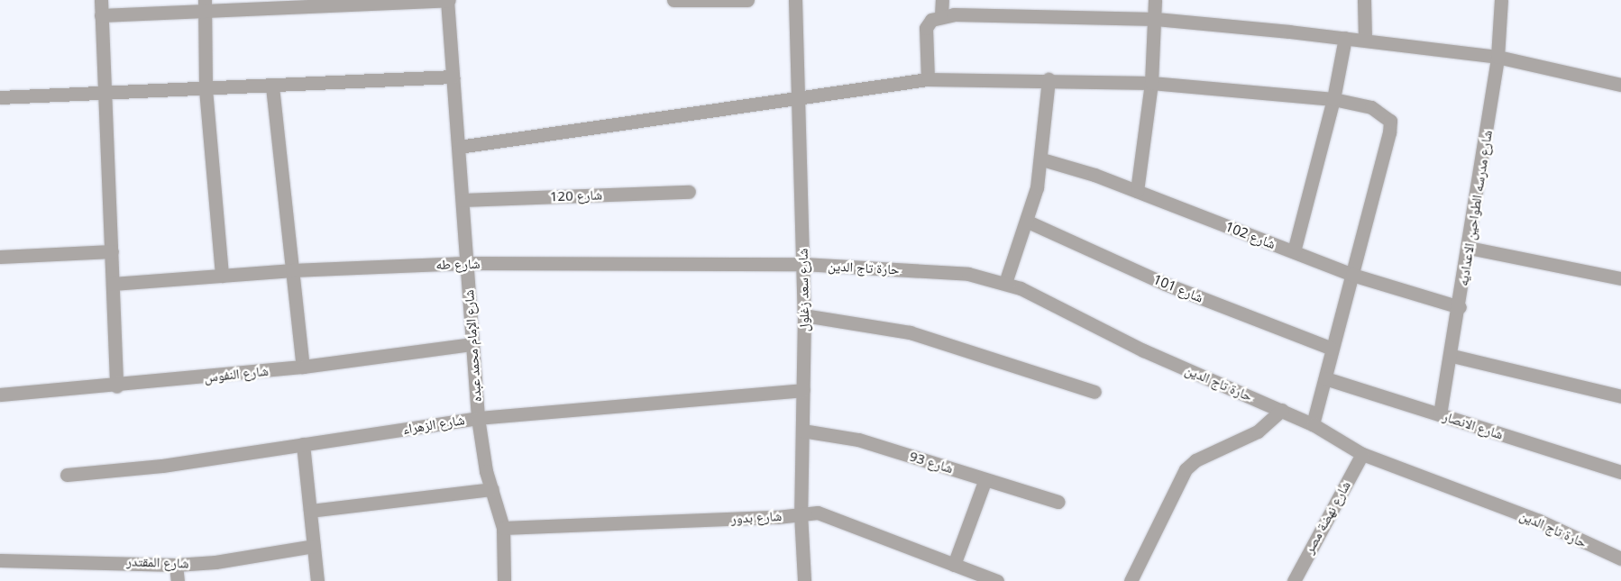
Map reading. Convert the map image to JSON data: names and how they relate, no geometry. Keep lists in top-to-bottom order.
{
  "streets": {
    "street": [
      "شارع 120",
      "شارع مدرسه الطواحين الاعداديه",
      "شارع 102",
      "شارع طه",
      "حارة تاج الدين",
      "شارع 101",
      "شارع سعد زغلول",
      "شارع الإمام محمد عبده",
      "شارع النفوس",
      "شارع الزهراء",
      "شارع الانصار",
      "شارع 93",
      "شارع بدور",
      "شارع نهضة مصر",
      "شارع المقتدر"
    ]
  },
  "crossings": [
    ["شارع 120", "شارع الإمام محمد عبده"],
    ["شارع مدرسه الطواحين الاعداديه", "شارع 102"],
    ["شارع مدرسه الطواحين الاعداديه", "شارع الانصار"],
    ["شارع طه", "حارة تاج الدين"],
    ["شارع طه", "شارع سعد زغلول"],
    ["شارع طه", "شارع الإمام محمد عبده"],
    ["حارة تاج الدين", "شارع سعد زغلول"],
    ["حارة تاج الدين", "شارع نهضة مصر"],
    ["شارع سعد زغلول", "شارع الزهراء"],
    ["شارع سعد زغلول", "شارع 93"],
    ["شارع سعد زغلول", "شارع بدور"],
    ["شارع الإمام محمد عبده", "شارع النفوس"],
    ["شارع الإمام محمد عبده", "شارع الزهراء"],
    ["شارع الإمام محمد عبده", "شارع بدور"]
  ]
}
